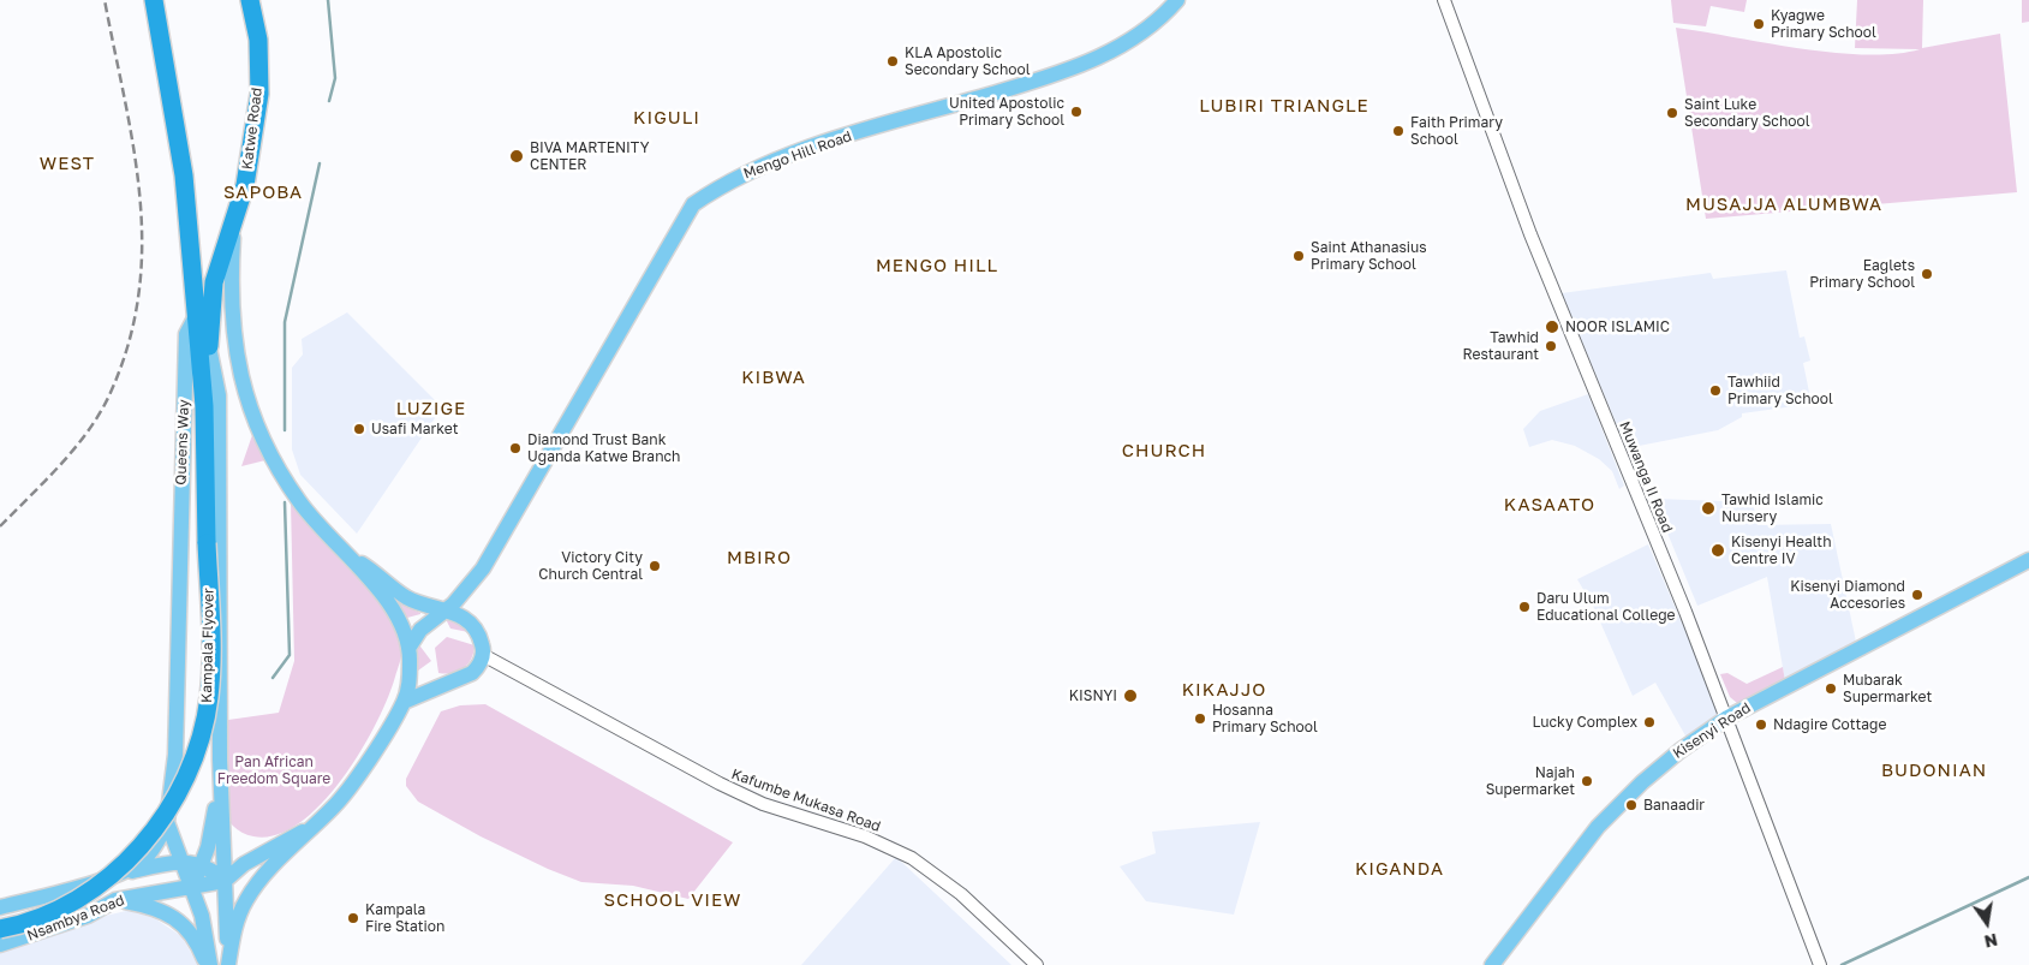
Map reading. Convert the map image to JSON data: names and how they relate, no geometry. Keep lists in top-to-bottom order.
{
  "streets": {
    "highway": ["Katwe Road", "Queens Way", "Kampala Flyover"],
    "main road": ["Mengo Hill Road", "Kisenyi Road", "Nsambya Road"],
    "street": ["Muwanga II Road", "Kafumbe Mukasa Road"]
  },
  "crossings": [
    ["Katwe Road", "Kampala Flyover"],
    ["Queens Way", "Nsambya Road"],
    ["Muwanga II Road", "Kisenyi Road"]
  ],
  "districts": [
    "LUBIRI TRIANGLE",
    "KIGULI",
    "WEST",
    "SAPOBA",
    "MUSAJJA ALUMBWA",
    "MENGO HILL",
    "KIBWA",
    "LUZIGE",
    "CHURCH",
    "KASAATO",
    "MBIRO",
    "KIKAJJO",
    "BUDONIAN",
    "KIGANDA",
    "SCHOOL VIEW"
  ],
  "parks": ["Pan African Freedom Square"],
  "places": [
    "Kyagwe Primary School",
    "KLA Apostolic Secondary School",
    "United Apostolic Primary School",
    "Saint Luke Secondary School",
    "Faith Primary School",
    "BIVA MARTENITY CENTER",
    "Saint Athanasius Primary School",
    "Eaglets Primary School",
    "NOOR ISLAMIC",
    "Tawhid Restaurant",
    "Tawhiid Primary School",
    "Usafi Market",
    "Diamond Trust Bank Uganda Katwe Branch",
    "Tawhid Islamic Nursery",
    "Kisenyi Health Centre IV",
    "Victory City Church Central",
    "Kisenyi Diamond Accesories",
    "Daru Ulum Educational College",
    "Mubarak Supermarket",
    "KISNYI",
    "Hosanna Primary School",
    "Lucky Complex",
    "Ndagire Cottage",
    "Najah Supermarket",
    "Banaadir",
    "Kampala Fire Station"
  ],
  "north": "bottom"
}
